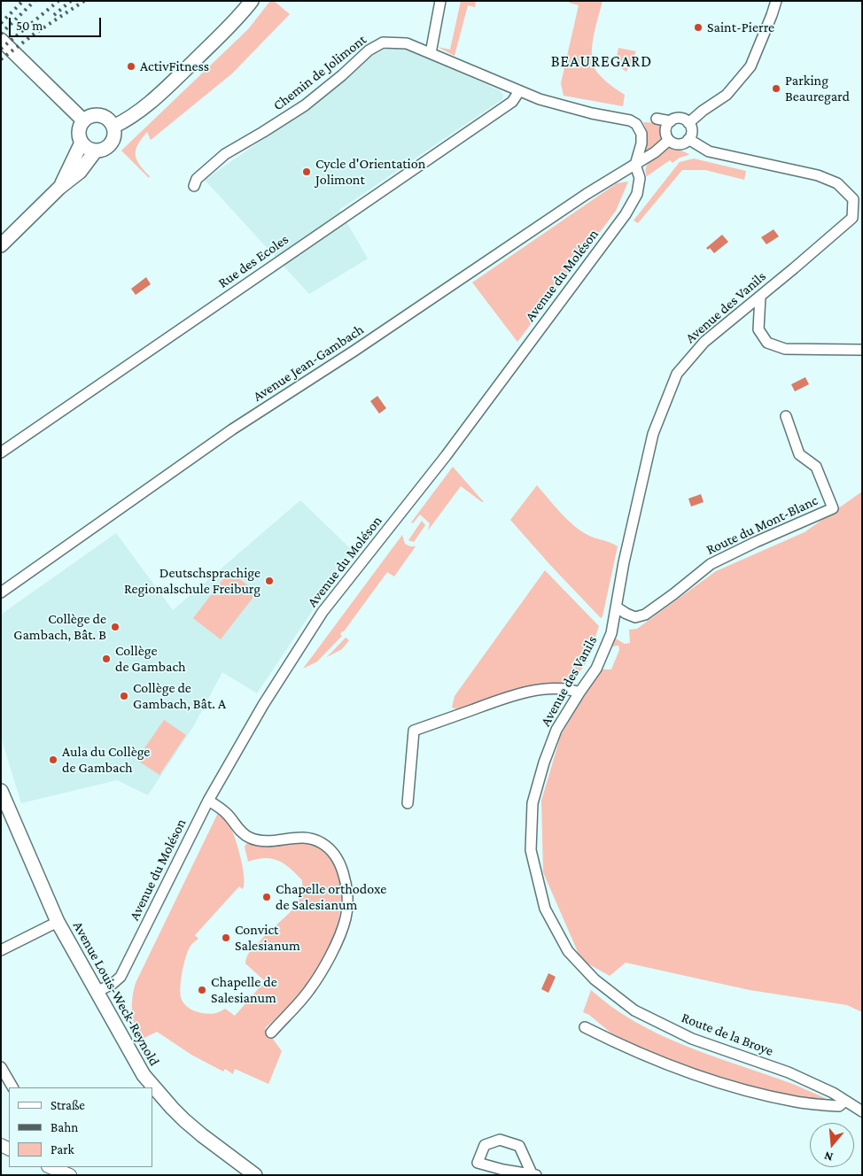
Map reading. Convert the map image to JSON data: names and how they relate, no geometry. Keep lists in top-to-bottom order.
{
  "streets": {
    "main road": ["Avenue Louis-Weck-Reynold"],
    "street": [
      "Chemin de Jolimont",
      "Rue des Ecoles",
      "Avenue du Moléson",
      "Avenue des Vanils",
      "Avenue Jean-Gambach",
      "Route du Mont-Blanc",
      "Route de la Broye"
    ]
  },
  "crossings": [
    ["Chemin de Jolimont", "Rue des Ecoles"],
    ["Chemin de Jolimont", "Avenue du Moléson"],
    ["Chemin de Jolimont", "Avenue Jean-Gambach"],
    ["Avenue du Moléson", "Avenue Jean-Gambach"],
    ["Avenue du Moléson", "Avenue Louis-Weck-Reynold"],
    ["Avenue des Vanils", "Avenue Jean-Gambach"],
    ["Avenue des Vanils", "Route du Mont-Blanc"],
    ["Avenue des Vanils", "Route de la Broye"]
  ],
  "districts": ["BEAUREGARD"],
  "places": [
    "Saint-Pierre",
    "ActivFitness",
    "Parking Beauregard",
    "Cycle d'Orientation Jolimont",
    "Deutschsprachige Regionalschule Freiburg",
    "Collège de Gambach, Bât. B",
    "Collège de Gambach",
    "Collège de Gambach, Bât. A",
    "Aula du Collège de Gambach",
    "Chapelle orthodoxe de Salesianum",
    "Convict Salesianum",
    "Chapelle de Salesianum"
  ],
  "legend": ["Straße", "Bahn", "Park"],
  "scale_bar": "50 m",
  "north": "bottom"
}
